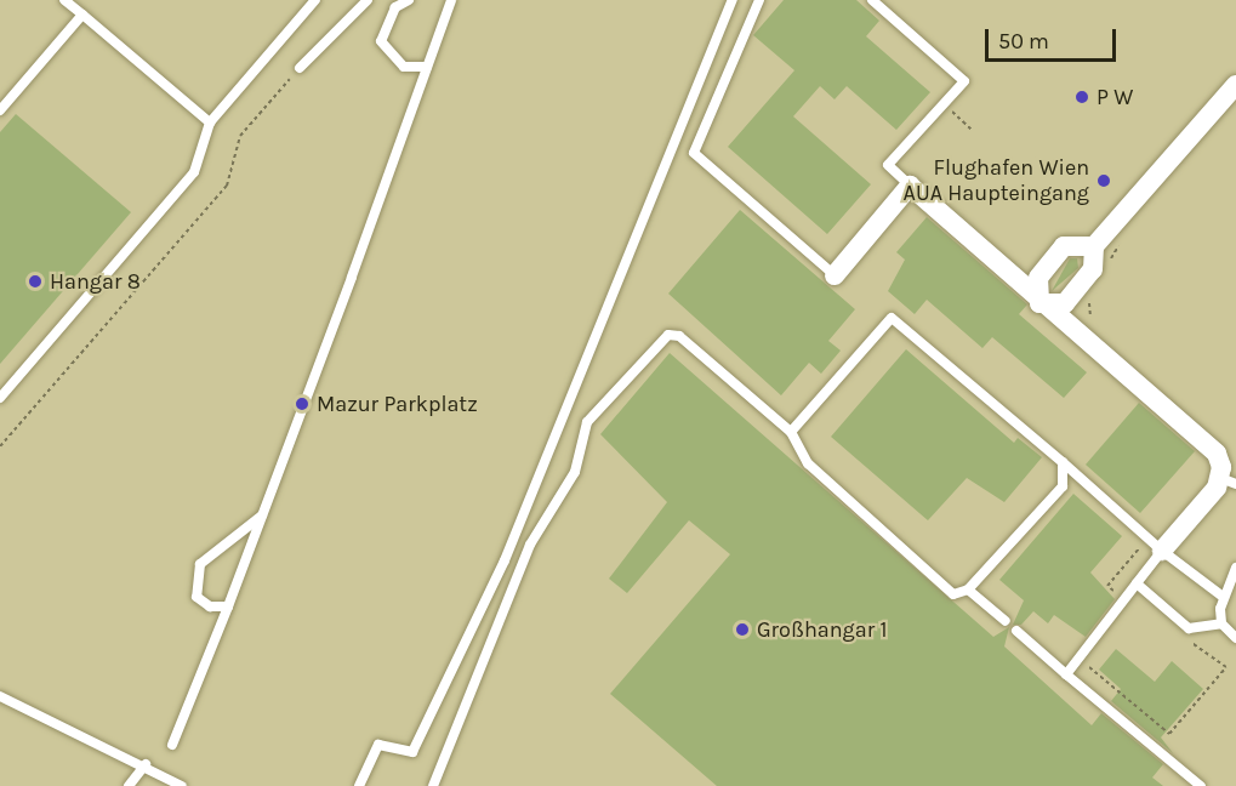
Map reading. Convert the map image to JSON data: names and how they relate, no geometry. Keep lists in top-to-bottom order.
{
  "places": [
    "P W",
    "Flughafen Wien AUA Haupteingang",
    "Hangar 8",
    "Mazur Parkplatz",
    "Großhangar 1"
  ],
  "scale_bar": "50 m"
}
